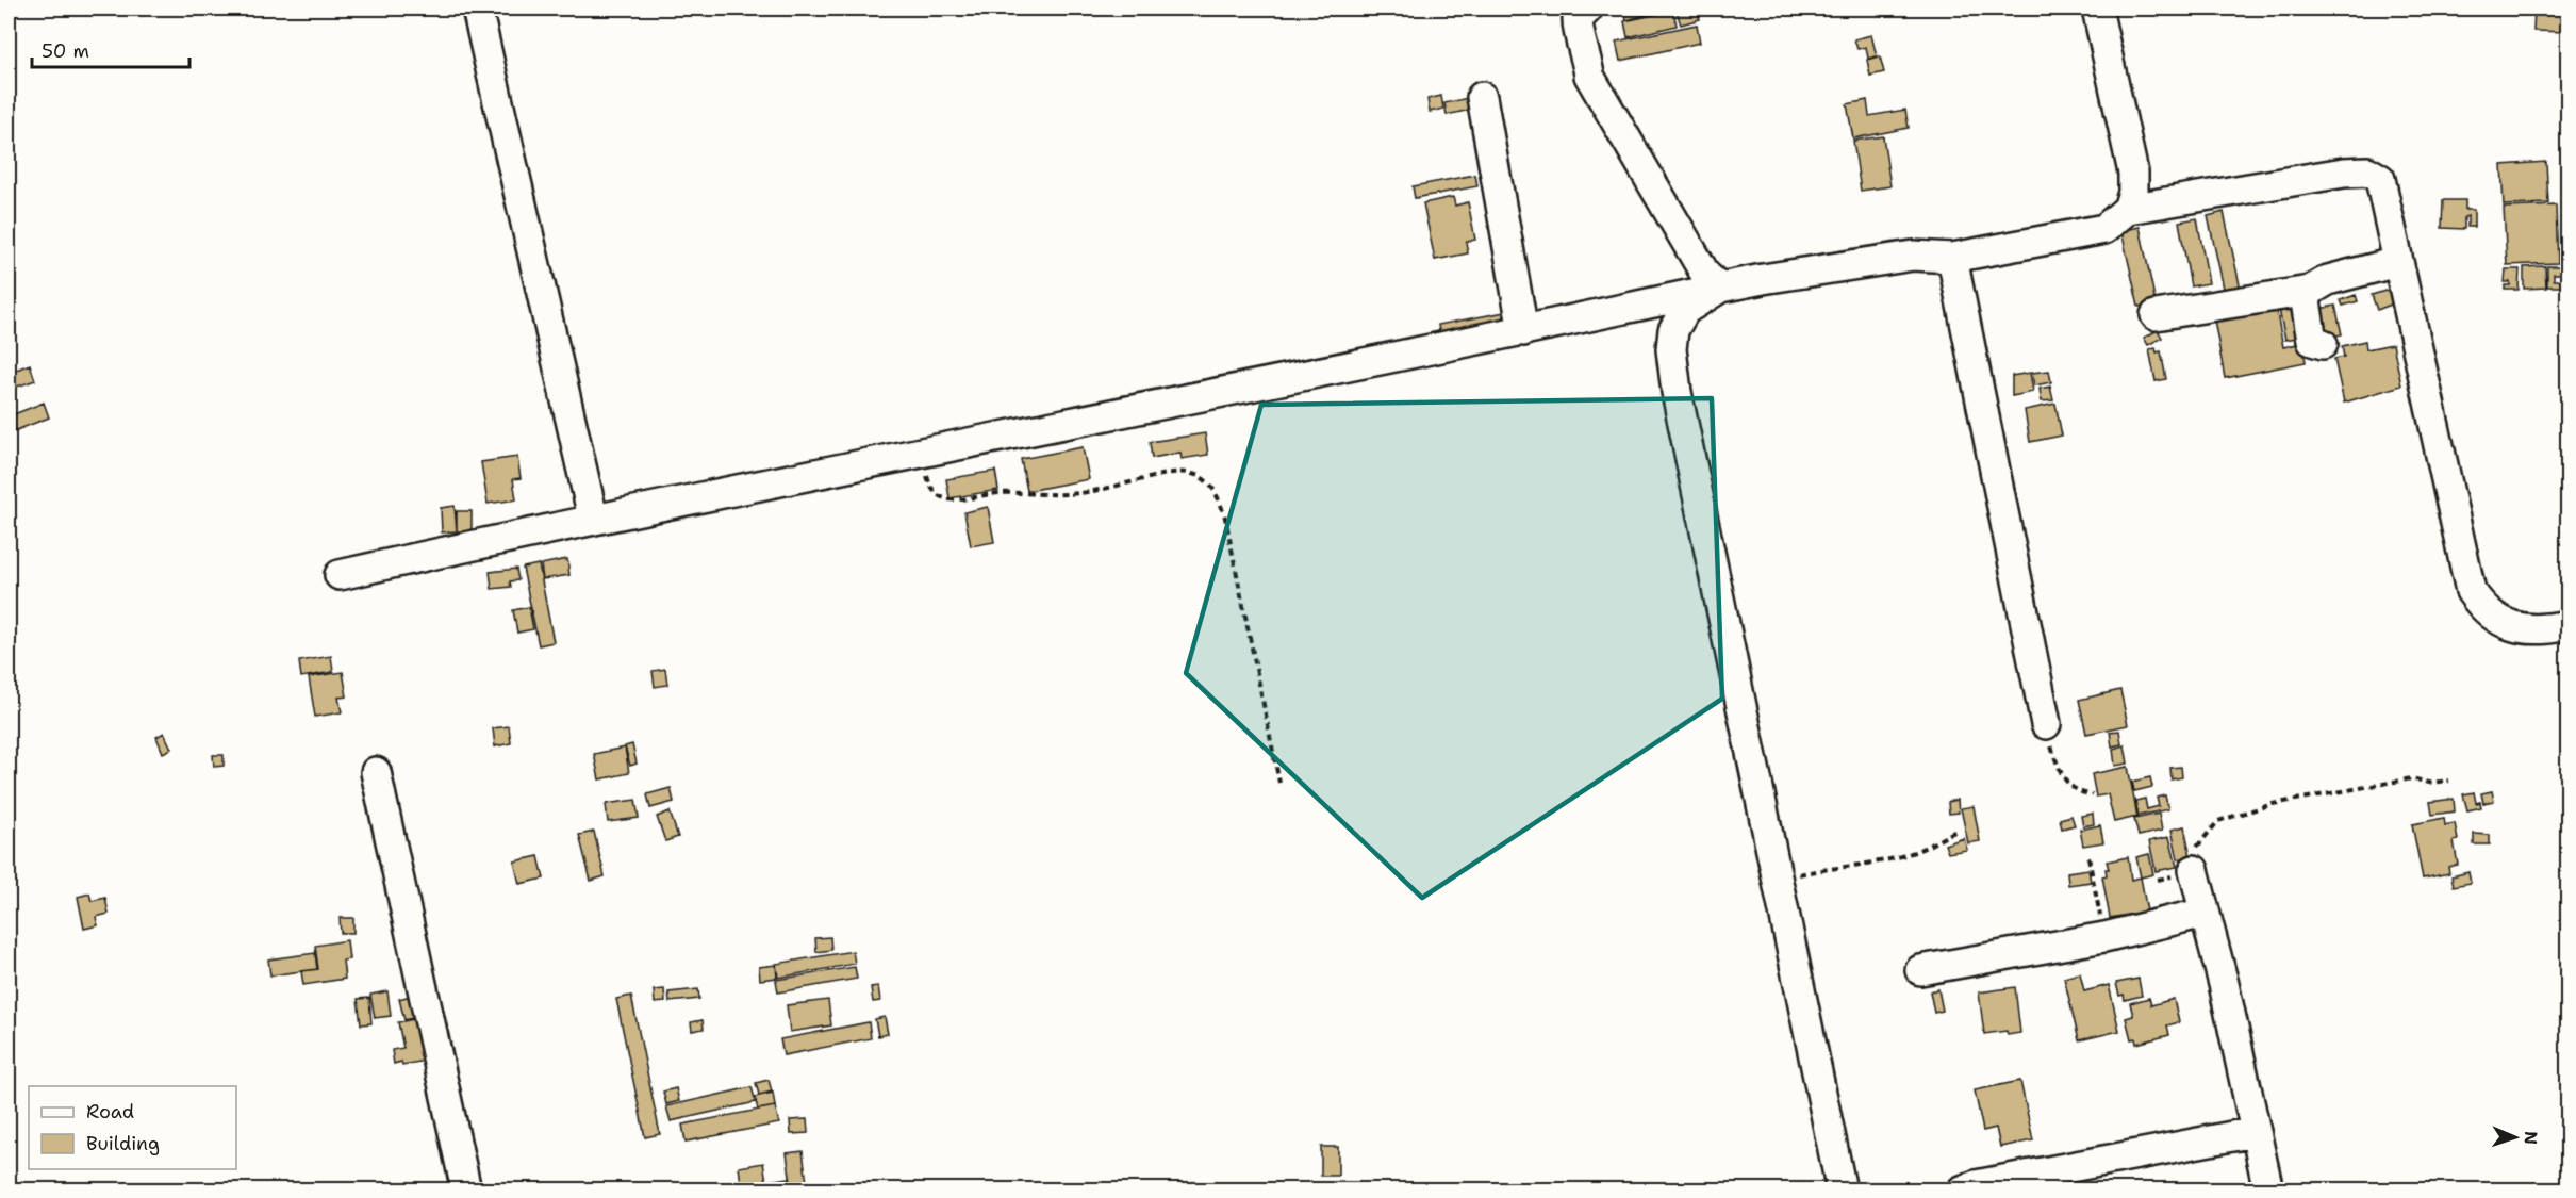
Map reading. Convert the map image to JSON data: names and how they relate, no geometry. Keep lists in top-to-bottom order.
{
  "legend": ["Road", "Building"],
  "scale_bar": "50 m",
  "north": "right"
}
